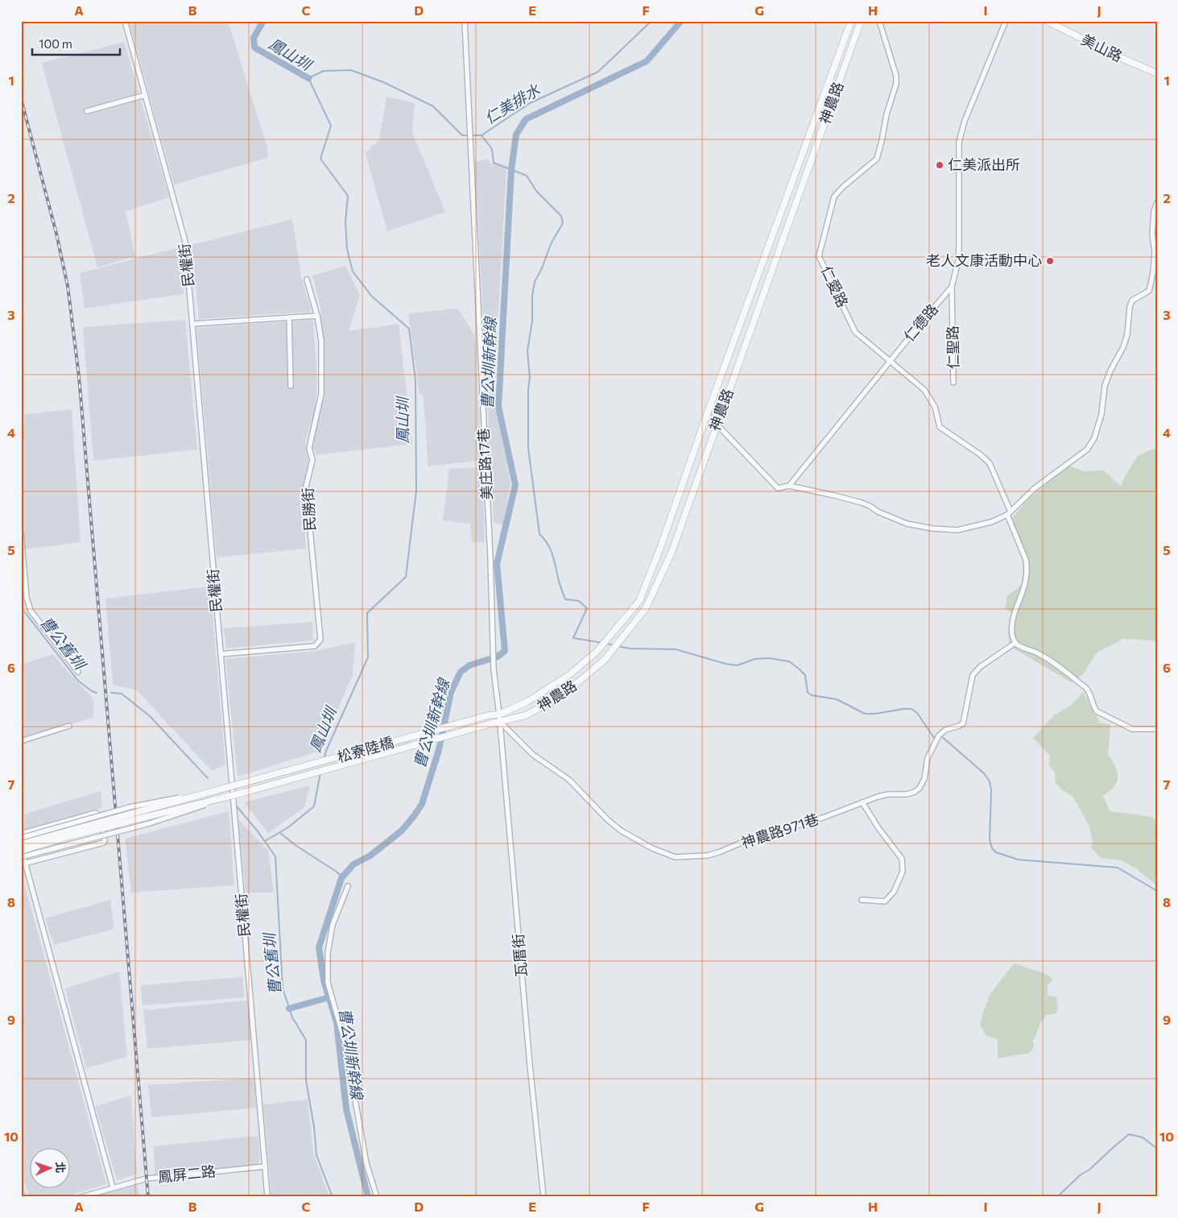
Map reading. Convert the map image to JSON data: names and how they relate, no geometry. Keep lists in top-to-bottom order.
{
  "streets": {
    "street": [
      "美山路",
      "神農路",
      "民權街",
      "仁愛路",
      "仁德路",
      "仁聖路",
      "美庄路17巷",
      "民勝街",
      "松寮陸橋",
      "神農路971巷",
      "瓦厝街",
      "鳳屏二路"
    ]
  },
  "crossings": [
    ["神農路", "美庄路17巷"],
    ["神農路", "松寮陸橋"],
    ["神農路", "神農路971巷"],
    ["神農路", "瓦厝街"],
    ["民權街", "民勝街"],
    ["民權街", "鳳屏二路"],
    ["仁愛路", "仁德路"],
    ["仁愛路", "神農路971巷"],
    ["仁德路", "仁聖路"],
    ["美庄路17巷", "神農路971巷"],
    ["美庄路17巷", "瓦厝街"],
    ["神農路971巷", "瓦厝街"]
  ],
  "water": [
    "鳳山圳",
    "仁美排水",
    "曹公圳新幹線",
    "曹公舊圳"
  ],
  "places": ["仁美派出所", "老人文康活動中心"],
  "scale_bar": "100 m",
  "north": "right",
  "grid": {
    "columns": [
      "A",
      "B",
      "C",
      "D",
      "E",
      "F",
      "G",
      "H",
      "I",
      "J"
    ],
    "rows": [
      "1",
      "2",
      "3",
      "4",
      "5",
      "6",
      "7",
      "8",
      "9",
      "10"
    ]
  }
}
